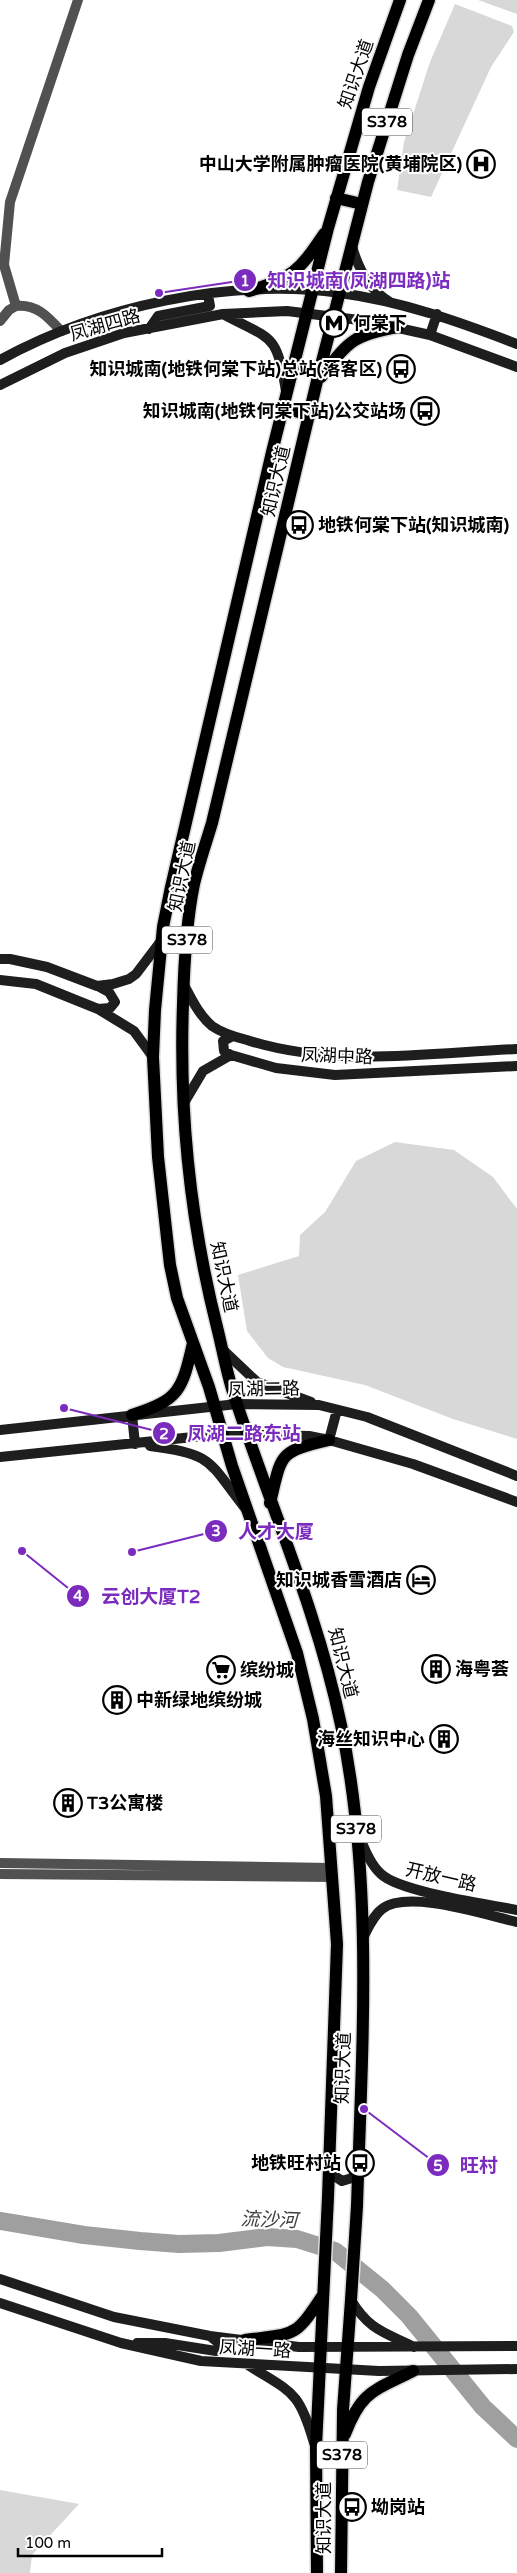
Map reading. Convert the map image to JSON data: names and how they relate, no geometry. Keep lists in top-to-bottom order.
{
  "streets": {
    "main road": ["知识大道", "S378"],
    "street": [
      "凤湖四路",
      "凤湖中路",
      "凤湖二路",
      "开放一路",
      "凤湖一路"
    ]
  },
  "crossings": [
    ["知识大道", "凤湖四路"],
    ["知识大道", "凤湖中路"],
    ["知识大道", "凤湖二路"],
    ["知识大道", "开放一路"],
    ["知识大道", "凤湖一路"]
  ],
  "water": ["流沙河"],
  "places": {
    "hospital": ["中山大学附属肿瘤医院(黄埔院区)"],
    "other": [
      "知识城南(凤湖四路)站",
      "凤湖二路东站",
      "云创大厦T2",
      "人才大厦",
      "旺村"
    ],
    "metro station": ["何棠下"],
    "bus stop": [
      "知识城南(地铁何棠下站)总站(落客区)",
      "知识城南(地铁何棠下站)公交站场",
      "地铁何棠下站(知识城南)",
      "地铁旺村站",
      "坳岗站"
    ],
    "hotel": ["知识城香雪酒店"],
    "building": [
      "海粤荟",
      "中新绿地缤纷城",
      "海丝知识中心",
      "T3公寓楼"
    ],
    "supermarket": ["缤纷城"]
  },
  "scale_bar": "100 m"
}
